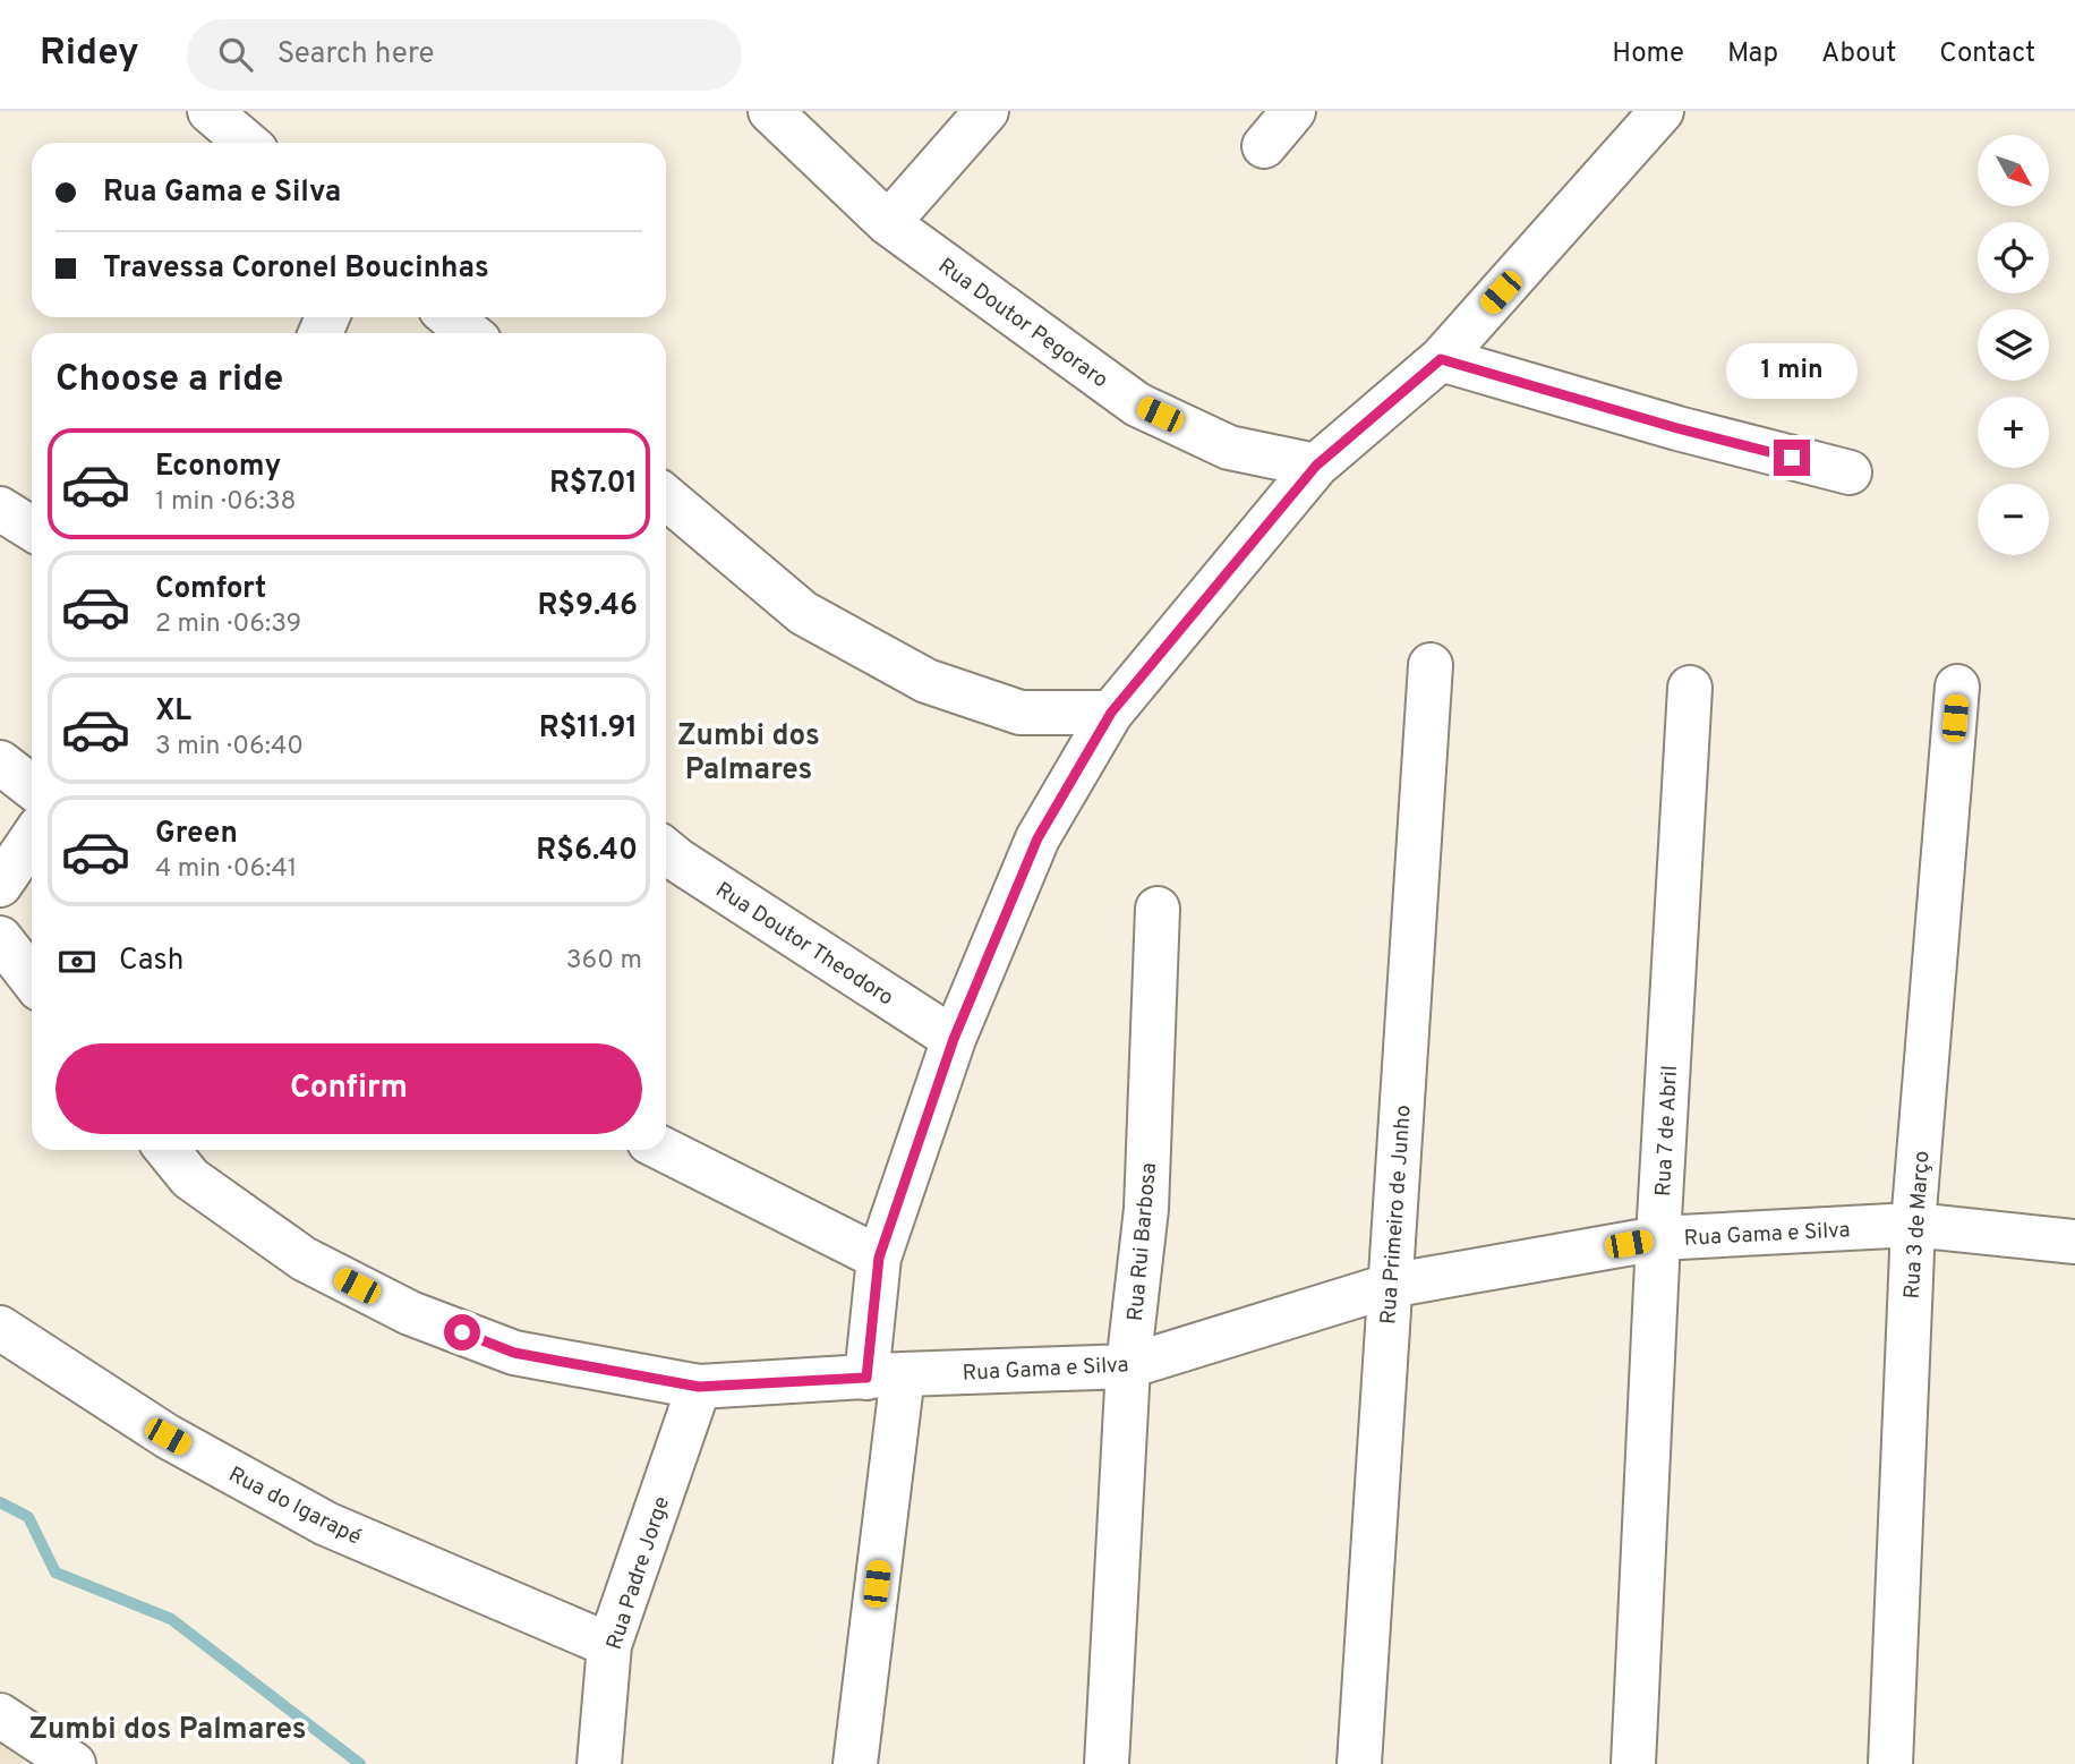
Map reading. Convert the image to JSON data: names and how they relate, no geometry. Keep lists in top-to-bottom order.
{
  "streets": {
    "street": [
      "Rua Doutor Pegoraro",
      "Rua Doutor Theodoro",
      "Rua 7 de Abril",
      "Rua Primeiro de Junho",
      "Rua 3 de Março",
      "Rua Gama e Silva",
      "Rua Rui Barbosa",
      "Rua do Igarapé",
      "Rua Padre Jorge"
    ]
  },
  "crossings": [
    ["Rua 7 de Abril", "Rua Gama e Silva"],
    ["Rua Primeiro de Junho", "Rua Gama e Silva"],
    ["Rua 3 de Março", "Rua Gama e Silva"],
    ["Rua Gama e Silva", "Rua Rui Barbosa"],
    ["Rua Gama e Silva", "Rua Padre Jorge"],
    ["Rua do Igarapé", "Rua Padre Jorge"]
  ],
  "districts": ["Zumbi dos Palmares", "Zumbi dos Palmares"],
  "north": "bottom right",
  "page": {
    "header": "Ridey",
    "search": "Search here",
    "nav": [
      "Home",
      "Map",
      "About",
      "Contact"
    ],
    "map_buttons": ["+", "−"],
    "banner": ["Rua Gama e Silva", "Travessa Coronel Boucinhas"],
    "heading": "Choose a ride",
    "bubble": "1 min",
    "list": [
      {
        "name": "Economy",
        "note": "1 min · 06:38",
        "value": "R$7.01"
      },
      {
        "name": "Comfort",
        "note": "2 min · 06:39",
        "value": "R$9.46"
      },
      {
        "name": "XL",
        "note": "3 min · 06:40",
        "value": "R$11.91"
      },
      {
        "name": "Green",
        "note": "4 min · 06:41",
        "value": "R$6.40"
      }
    ],
    "pay": ["Cash", "360 m"],
    "buttons": "Confirm"
  }
}
